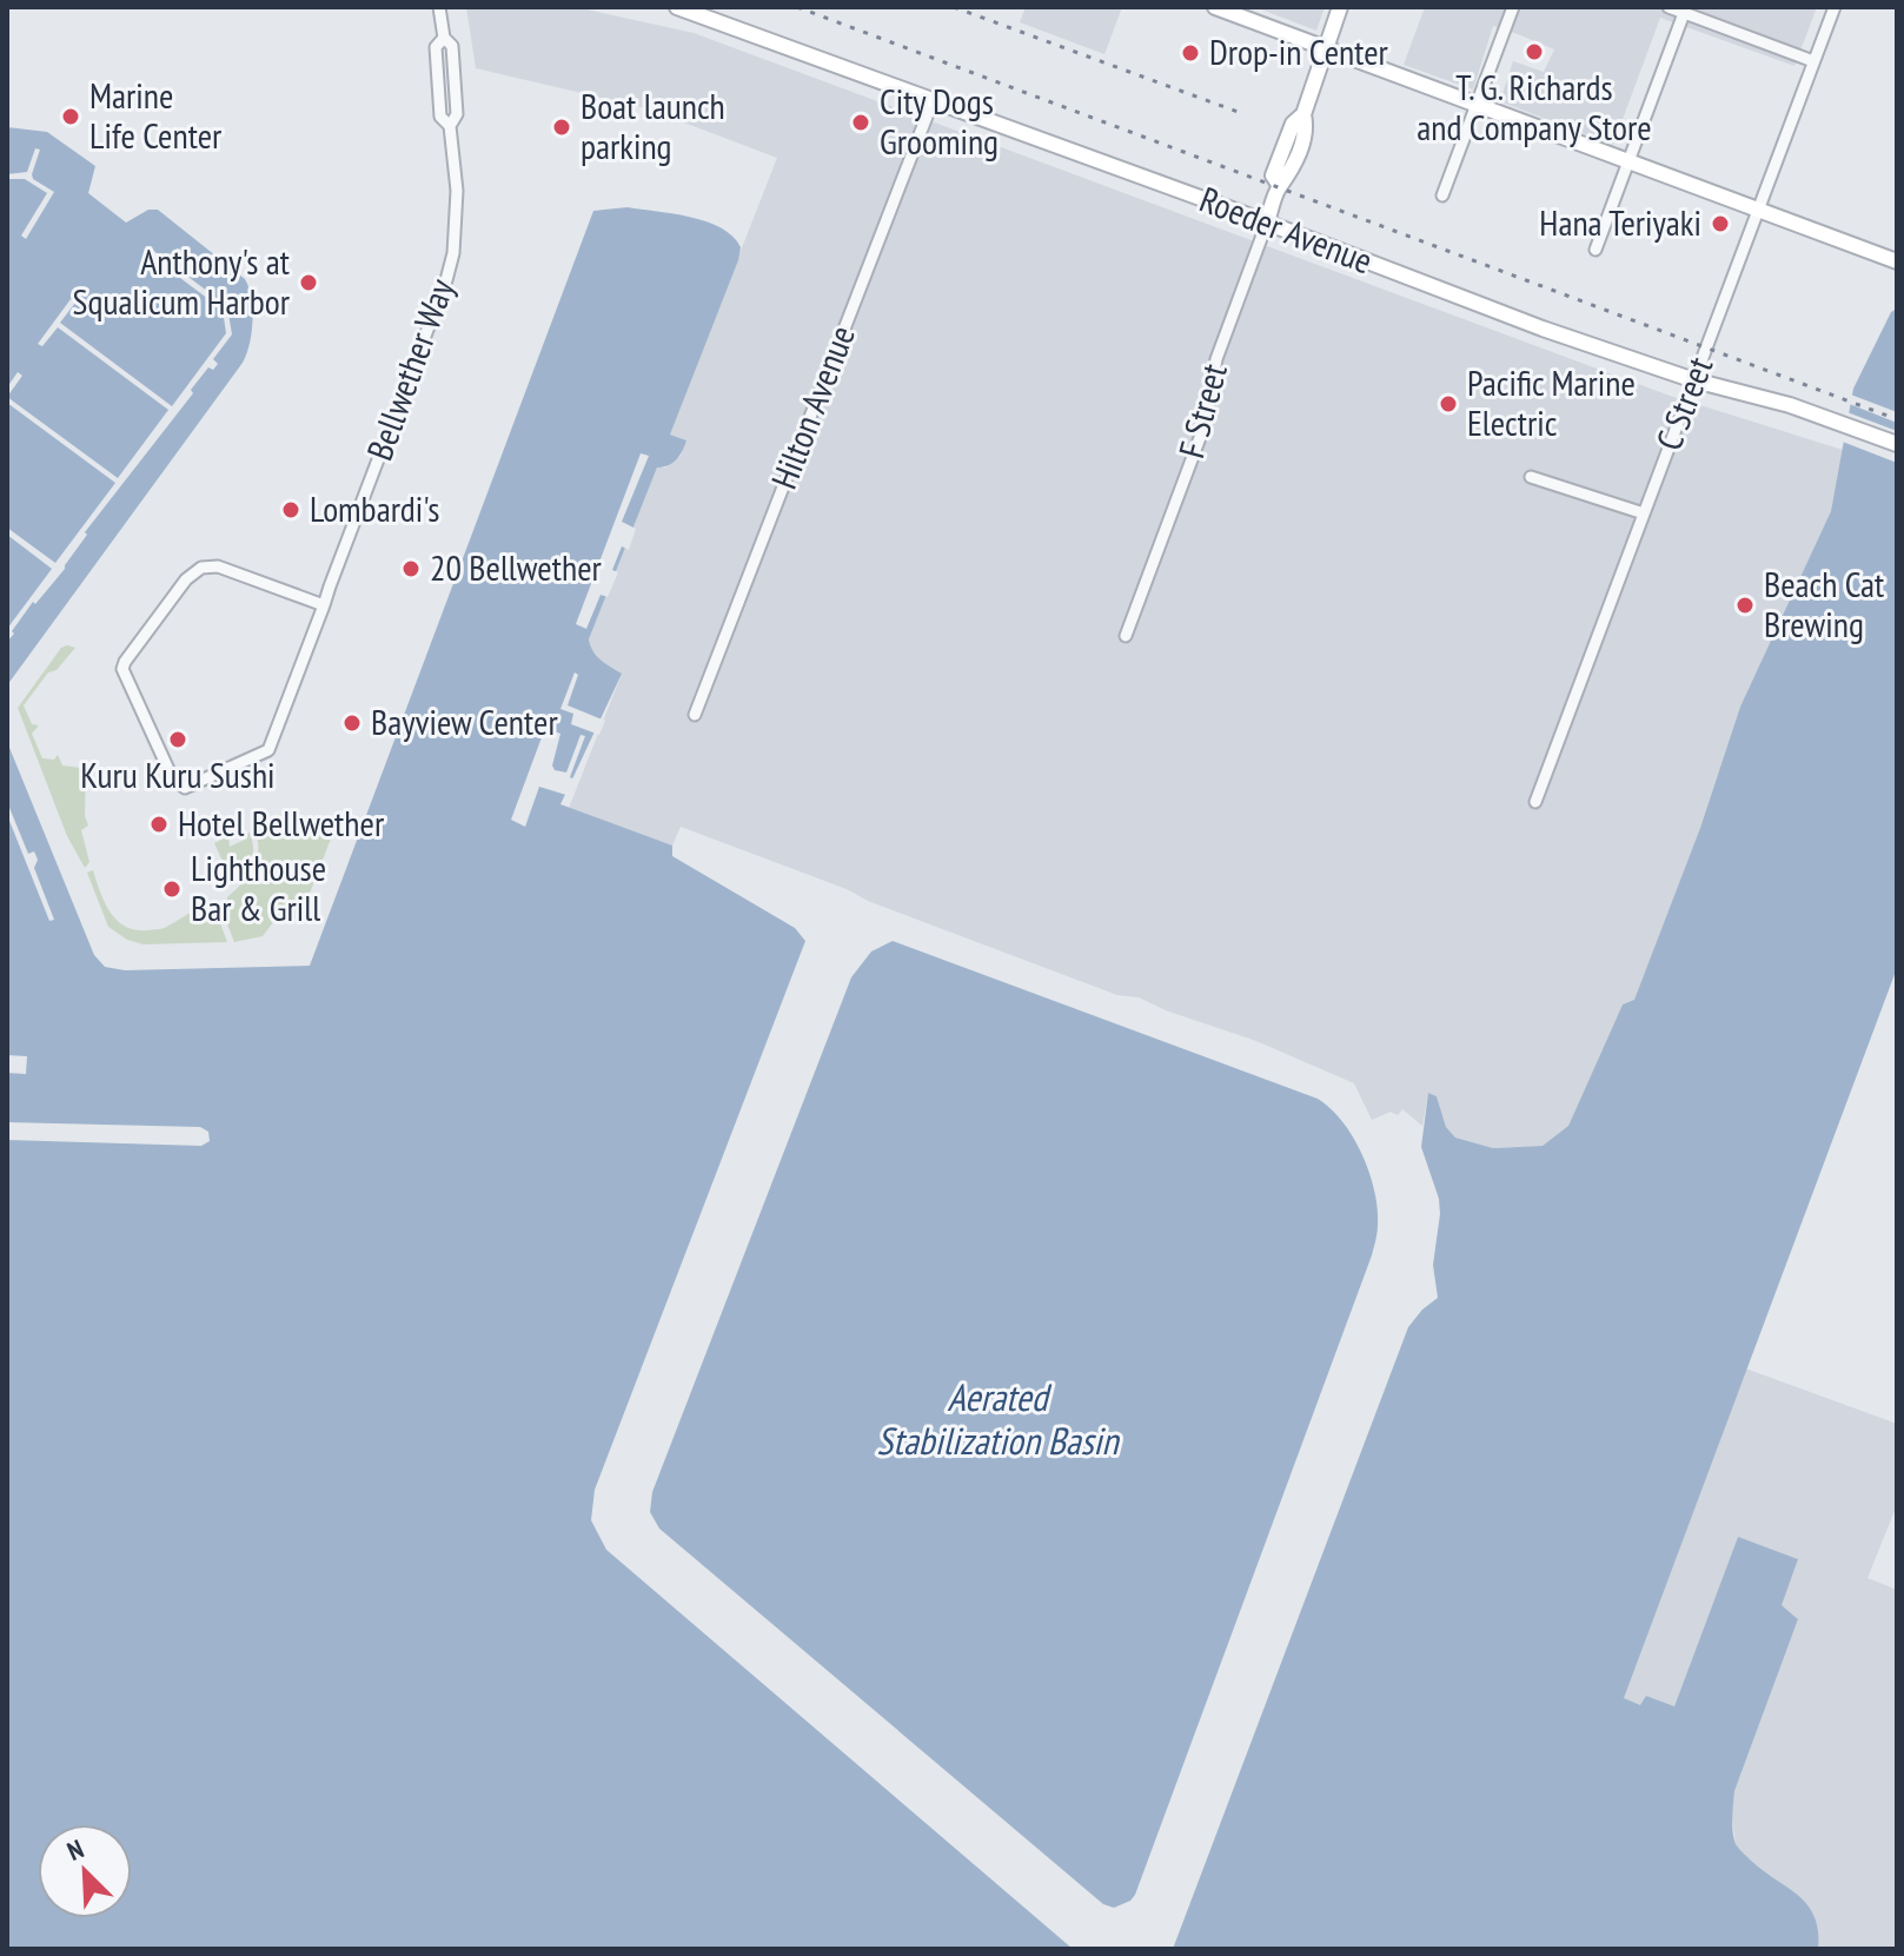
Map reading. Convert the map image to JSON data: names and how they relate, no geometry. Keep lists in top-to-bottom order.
{
  "streets": {
    "main road": ["Roeder Avenue", "F Street"],
    "street": ["Bellwether Way", "C Street", "Hilton Avenue"]
  },
  "crossings": [
    ["Roeder Avenue", "C Street"],
    ["Roeder Avenue", "Hilton Avenue"],
    ["Roeder Avenue", "F Street"]
  ],
  "water": ["Aerated Stabilization Basin"],
  "places": [
    "T. G. Richards and Company Store",
    "Drop-in Center",
    "Marine Life Center",
    "City Dogs Grooming",
    "Boat launch parking",
    "Hana Teriyaki",
    "Anthony's at Squalicum Harbor",
    "Pacific Marine Electric",
    "Lombardi's",
    "20 Bellwether",
    "Beach Cat Brewing",
    "Bayview Center",
    "Kuru Kuru Sushi",
    "Hotel Bellwether",
    "Lighthouse Bar & Grill"
  ],
  "north": "top left"
}
